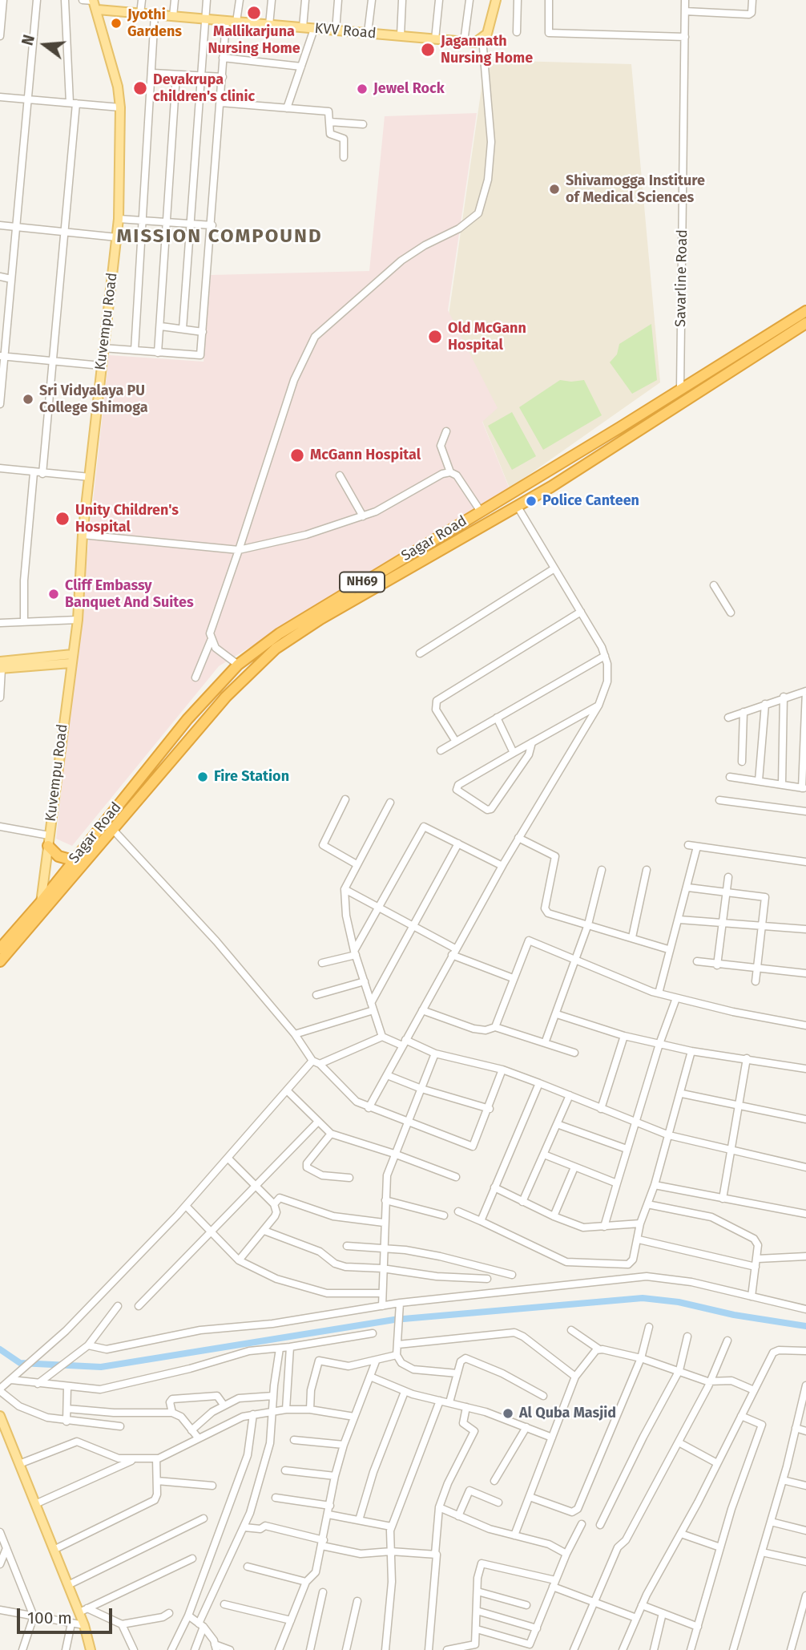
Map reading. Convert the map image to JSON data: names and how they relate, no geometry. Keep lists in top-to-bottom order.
{
  "streets": {
    "highway": ["Sagar Road", "NH69"],
    "main road": ["KVV Road", "Kuvempu Road"],
    "street": ["Savarline Road"]
  },
  "crossings": [
    ["KVV Road", "Kuvempu Road"],
    ["Savarline Road", "Sagar Road"],
    ["Kuvempu Road", "Sagar Road"]
  ],
  "districts": ["MISSION COMPOUND"],
  "places": [
    "Mallikarjuna Nursing Home",
    "Jyothi Gardens",
    "Jagannath Nursing Home",
    "Devakrupa children's clinic",
    "Jewel Rock",
    "Shivamogga Institure of Medical Sciences",
    "Old McGann Hospital",
    "Sri Vidyalaya PU College Shimoga",
    "McGann Hospital",
    "Police Canteen",
    "Unity Children's Hospital",
    "Cliff Embassy Banquet And Suites",
    "Fire Station",
    "Al Quba Masjid"
  ],
  "scale_bar": "100 m",
  "north": "left"
}
